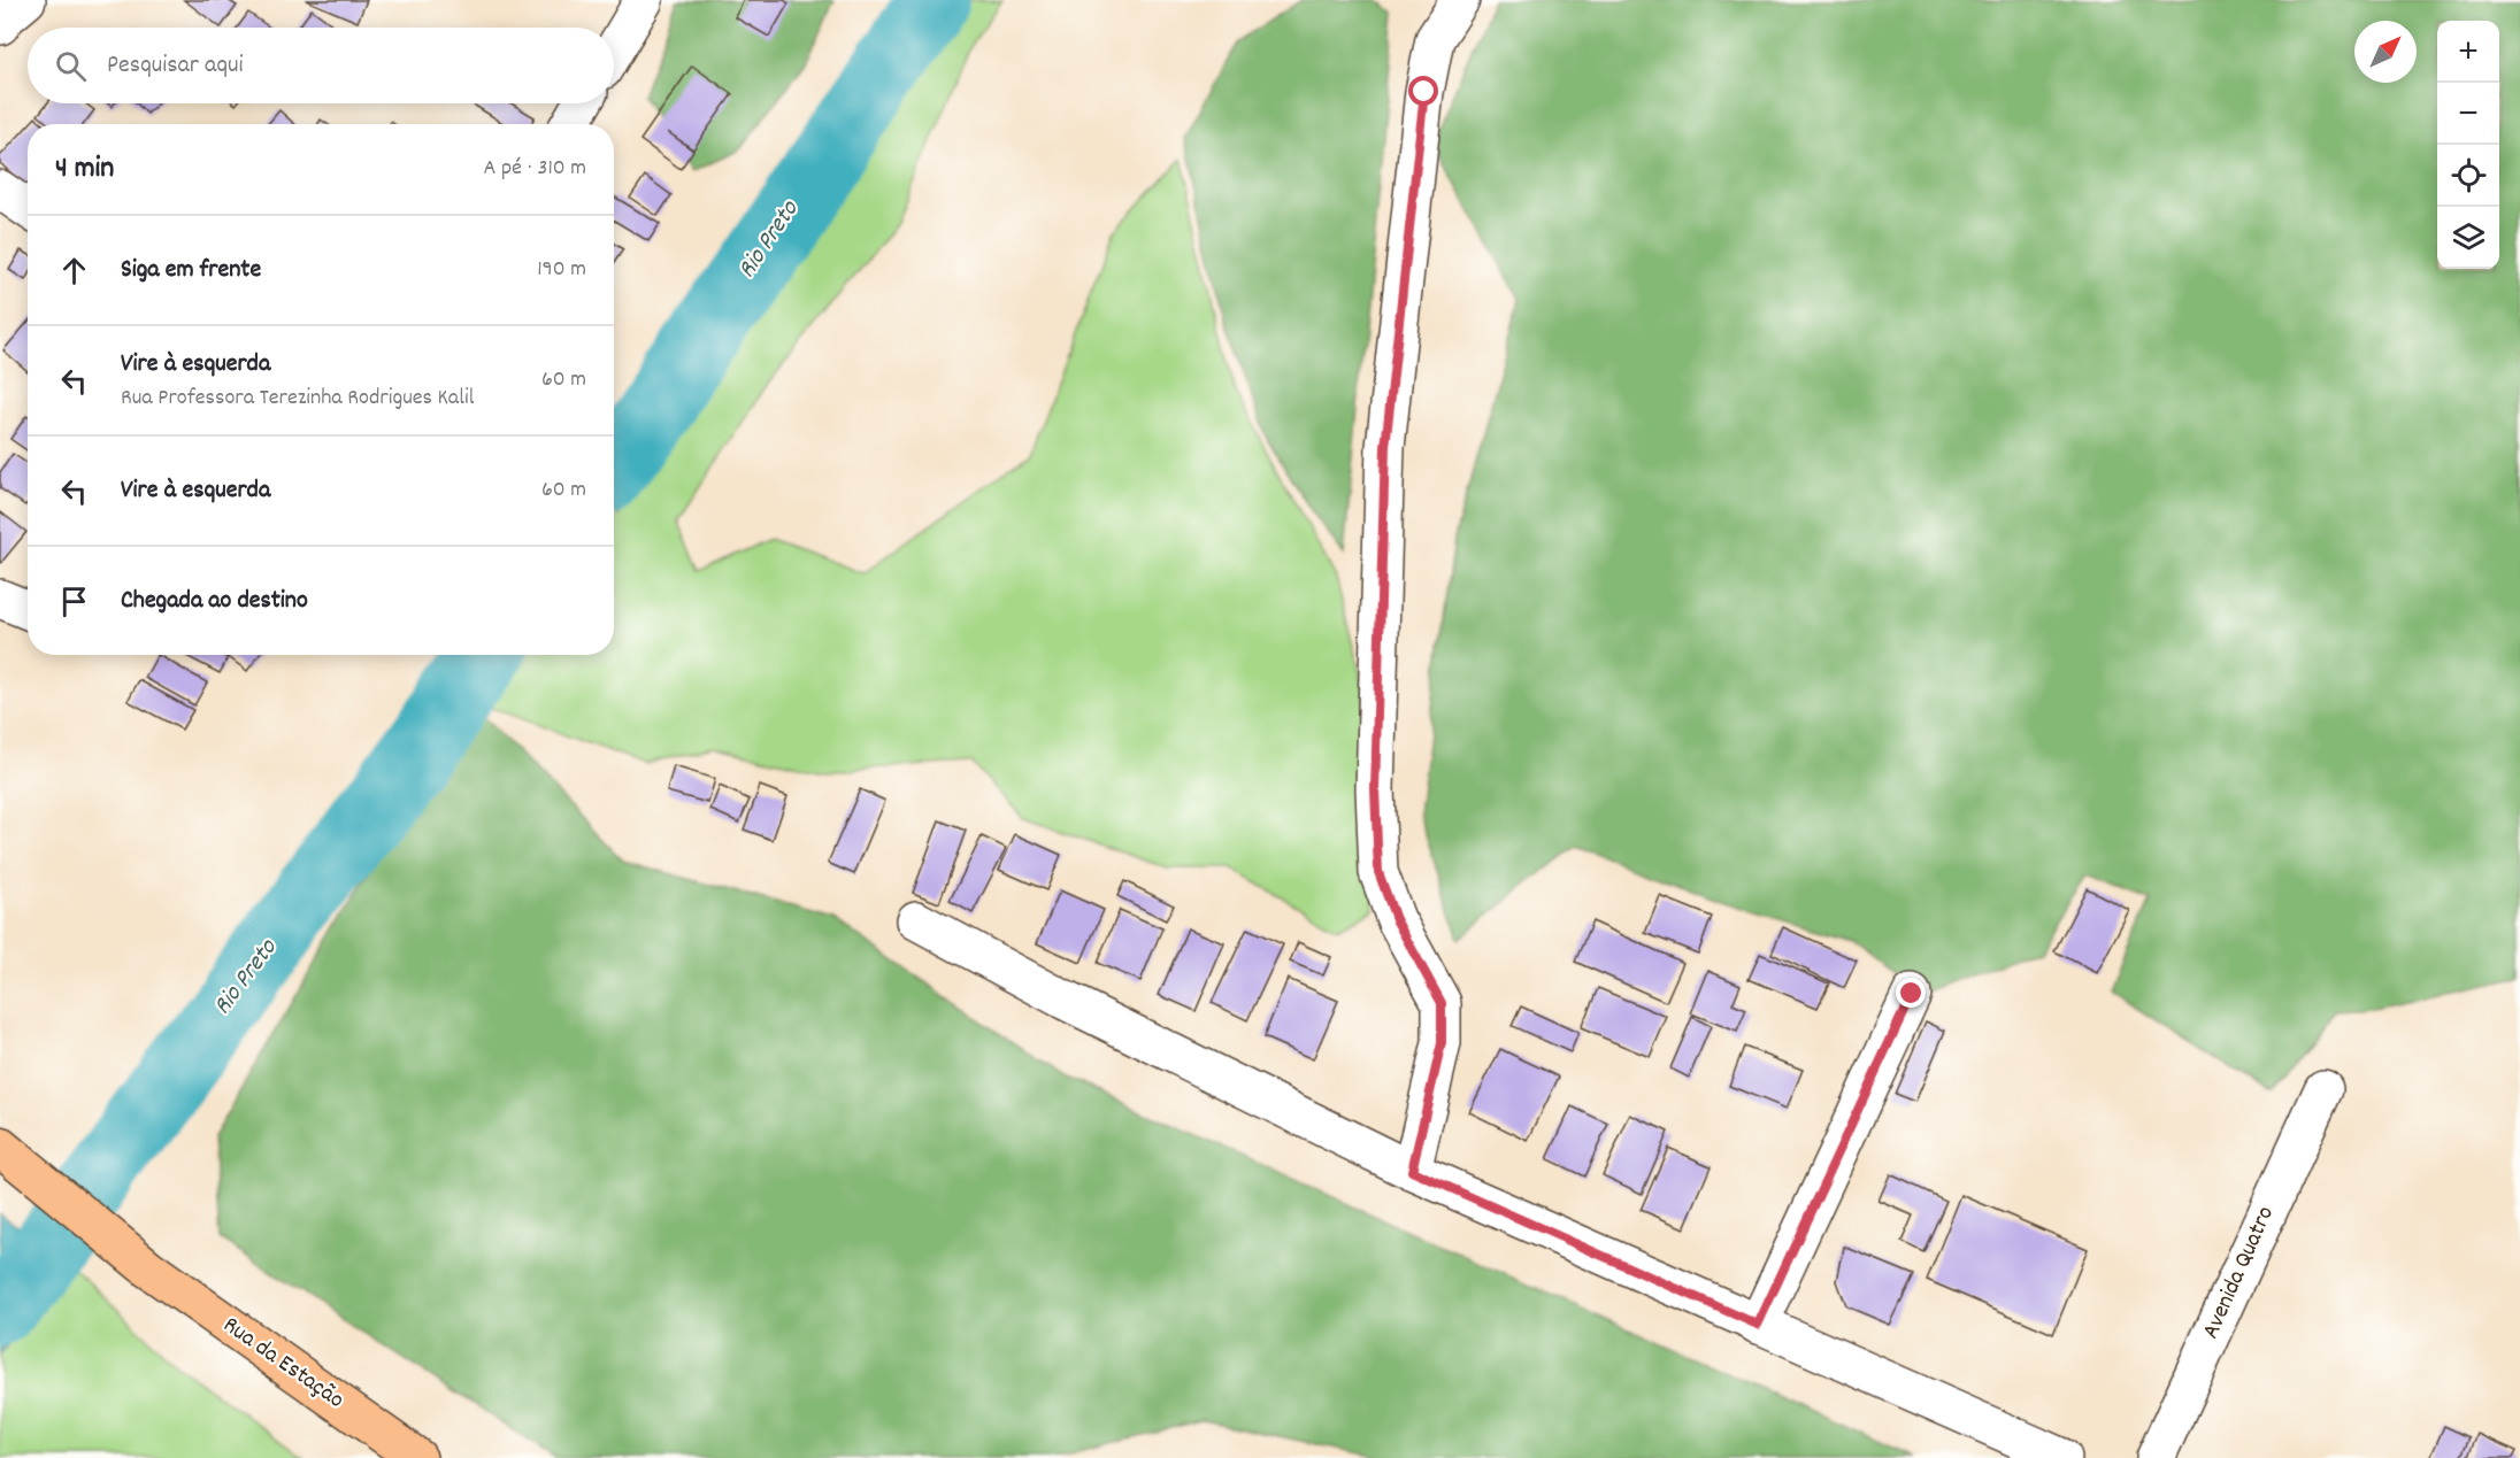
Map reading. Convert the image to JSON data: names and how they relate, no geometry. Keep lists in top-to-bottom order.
{
  "streets": {
    "main road": ["Rua da Estação"],
    "street": ["Avenida Quatro"]
  },
  "water": ["Rio Preto"],
  "north": "top right",
  "page": {
    "map_buttons": ["+", "−"],
    "search": "Pesquisar aqui",
    "heading": ["4 min", "A pé · 310 m"],
    "list": [
      ["Siga em frente", "190 m"],
      ["Vire à esquerda", "Rua Professora Terezinha Rodrigues Kalil", "60 m"],
      ["Vire à esquerda", "60 m"],
      "Chegada ao destino"
    ]
  }
}
